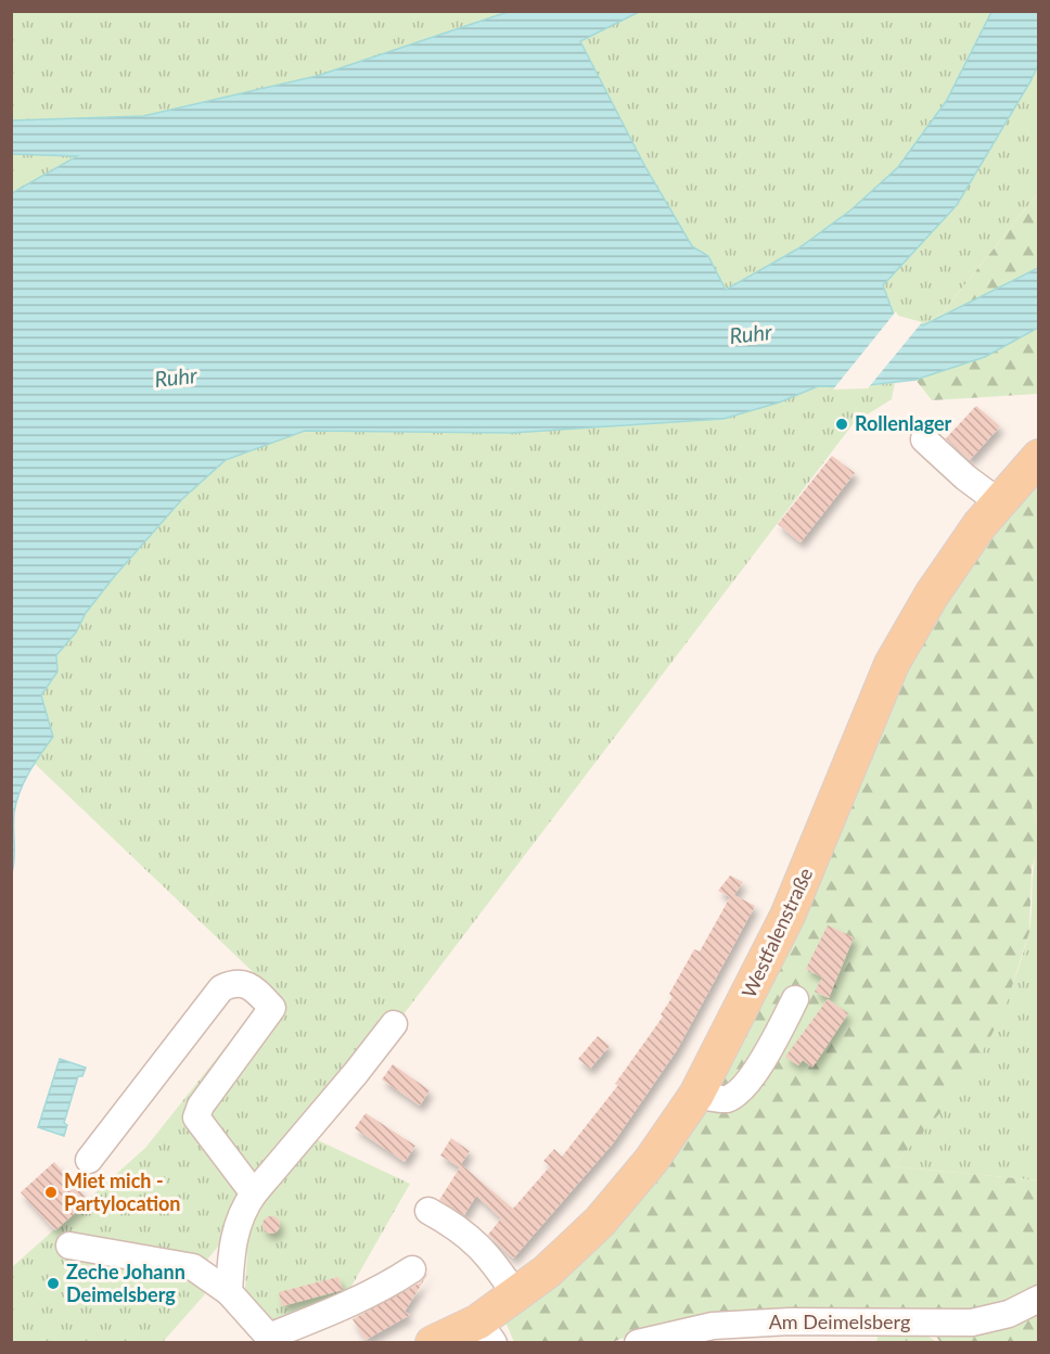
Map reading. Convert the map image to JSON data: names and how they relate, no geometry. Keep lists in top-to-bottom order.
{
  "streets": {
    "main road": ["Westfalenstraße"],
    "street": ["Am Deimelsberg"]
  },
  "water": ["Ruhr"],
  "places": ["Rollenlager", "Miet mich - Partylocation", "Zeche Johann Deimelsberg"]
}
